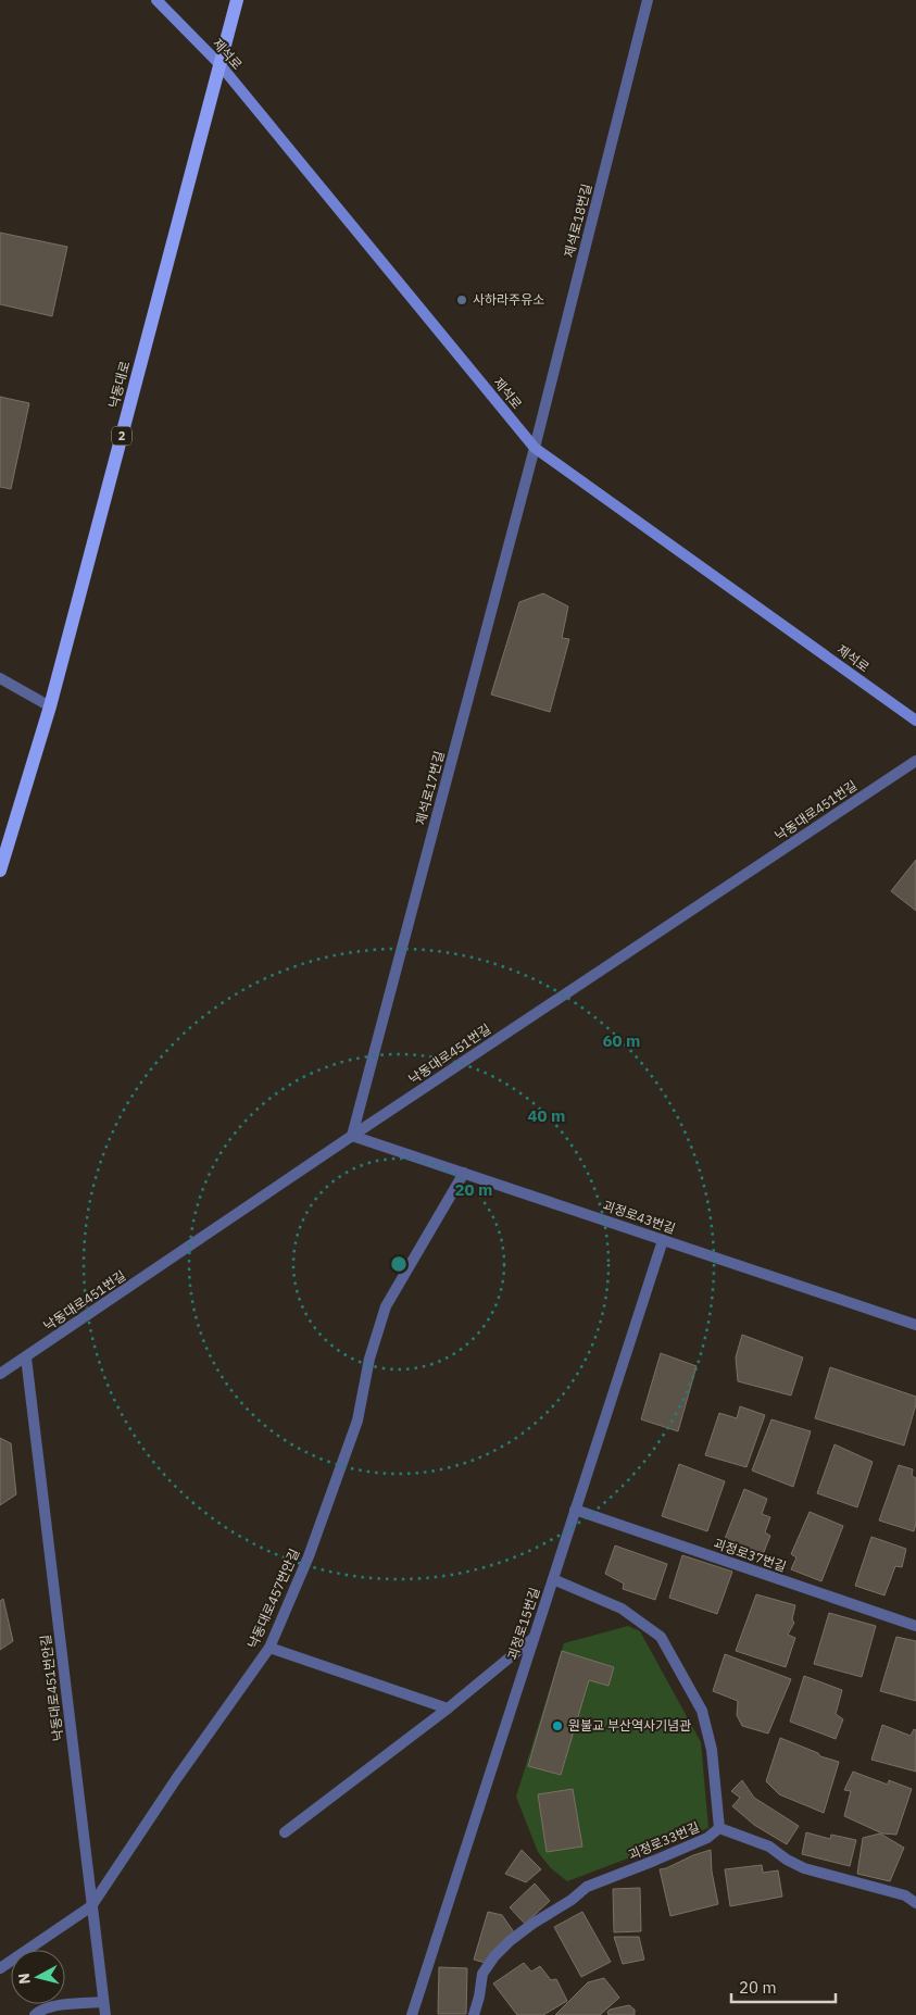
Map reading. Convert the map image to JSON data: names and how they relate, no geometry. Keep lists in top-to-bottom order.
{
  "streets": {
    "main road": ["제석로", "낙동대로", "2"],
    "street": [
      "제석로18번길",
      "제석로17번길",
      "낙동대로451번길",
      "괴정로43번길",
      "괴정로37번길",
      "낙동대로457번안길",
      "괴정로15번길",
      "낙동대로451번안길",
      "괴정로33번길"
    ]
  },
  "crossings": [
    ["제석로", "제석로18번길"],
    ["제석로", "낙동대로"],
    ["제석로", "제석로17번길"],
    ["제석로18번길", "제석로17번길"],
    ["제석로17번길", "낙동대로451번길"],
    ["제석로17번길", "괴정로43번길"],
    ["낙동대로451번길", "괴정로43번길"],
    ["낙동대로451번길", "낙동대로451번안길"],
    ["괴정로43번길", "낙동대로457번안길"],
    ["괴정로43번길", "괴정로15번길"],
    ["괴정로37번길", "괴정로15번길"],
    ["낙동대로457번안길", "낙동대로451번안길"]
  ],
  "places": ["사하라주유소", "원불교 부산역사기념관"],
  "scale_bar": "20 m",
  "north": "left",
  "rings": ["60 m", "40 m", "20 m"]
}
